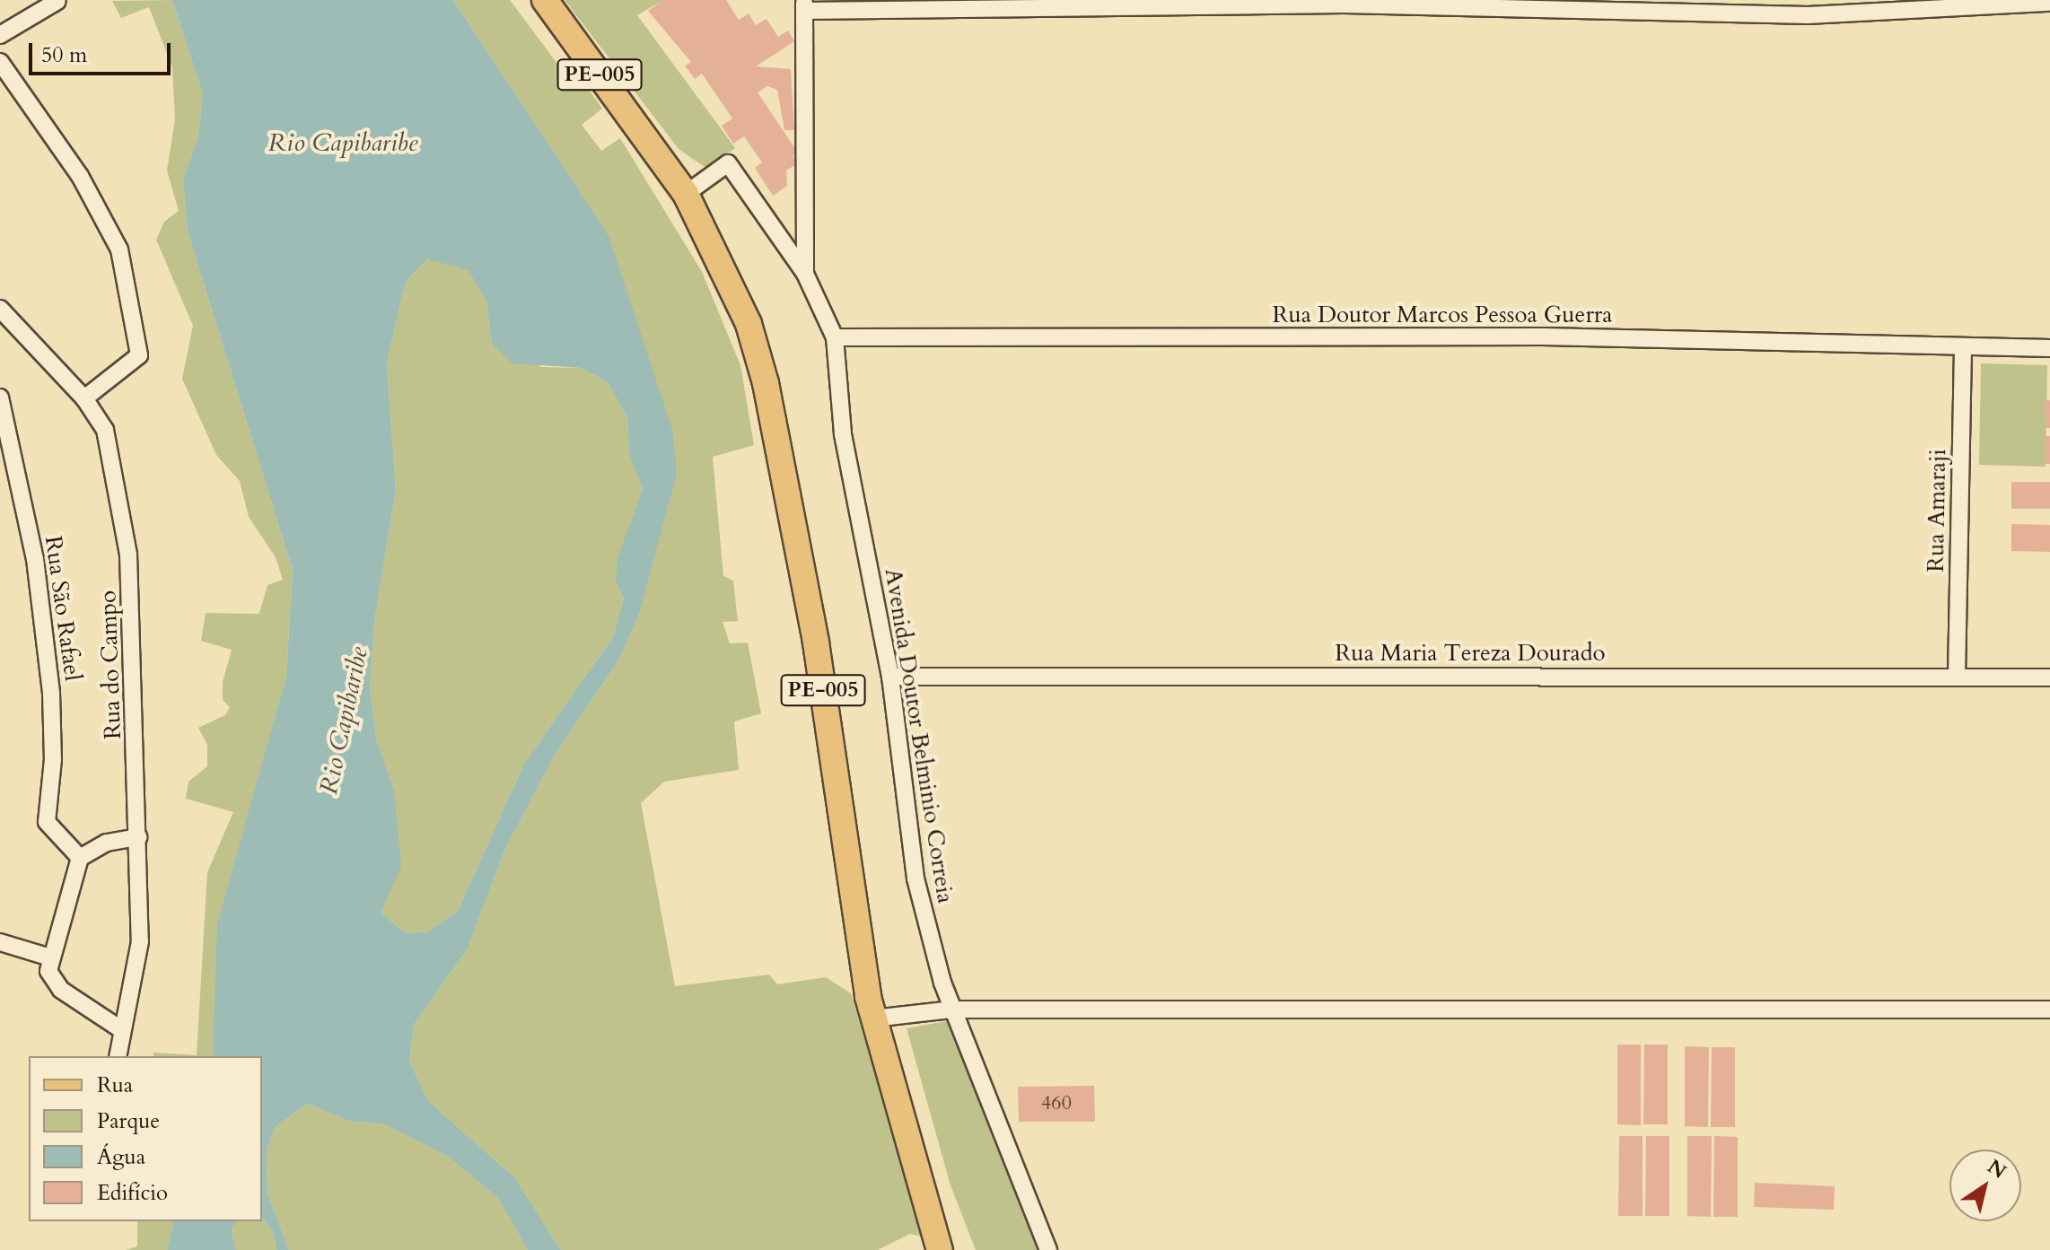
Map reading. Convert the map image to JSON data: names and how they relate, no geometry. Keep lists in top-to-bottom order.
{
  "streets": {
    "main road": ["PE-005"],
    "street": [
      "Rua Doutor Marcos Pessoa Guerra",
      "Rua Amaraji",
      "Rua São Rafael",
      "Rua Maria Tereza Dourado",
      "Rua do Campo",
      "Avenida Doutor Belminio Correia"
    ]
  },
  "crossings": [
    ["PE-005", "Avenida Doutor Belminio Correia"],
    ["Rua Doutor Marcos Pessoa Guerra", "Rua Amaraji"],
    ["Rua Doutor Marcos Pessoa Guerra", "Avenida Doutor Belminio Correia"],
    ["Rua Amaraji", "Rua Maria Tereza Dourado"],
    ["Rua Maria Tereza Dourado", "Avenida Doutor Belminio Correia"]
  ],
  "water": ["Rio Capibaribe"],
  "house_numbers": ["460"],
  "legend": [
    "Rua",
    "Parque",
    "Água",
    "Edifício"
  ],
  "scale_bar": "50 m",
  "north": "top right"
}
